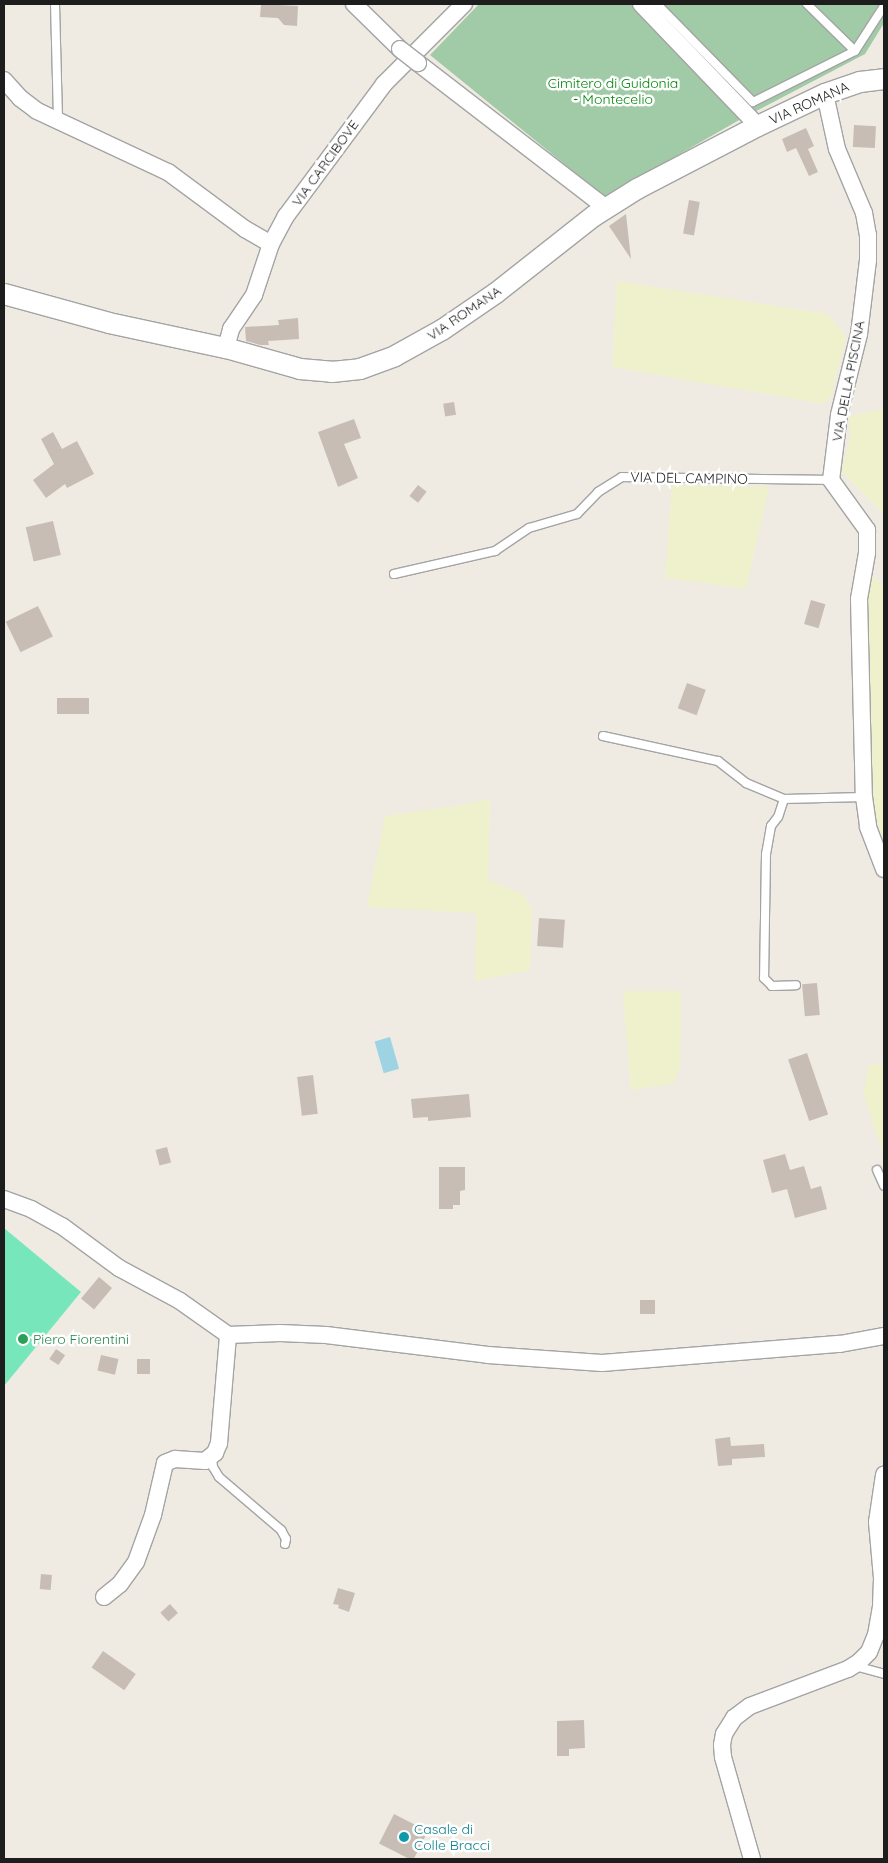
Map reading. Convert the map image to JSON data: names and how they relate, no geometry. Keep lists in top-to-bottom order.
{
  "streets": {
    "street": ["VIA ROMANA", "VIA CARCIBOVE", "VIA DELLA PISCINA"],
    "lane": ["VIA DEL CAMPINO"]
  },
  "crossings": [
    ["VIA ROMANA", "VIA CARCIBOVE"],
    ["VIA ROMANA", "VIA DELLA PISCINA"],
    ["VIA DELLA PISCINA", "VIA DEL CAMPINO"]
  ],
  "parks": ["Cimitero di Guidonia - Montecelio"],
  "places": ["Piero Fiorentini", "Casale di Colle Bracci"]
}
